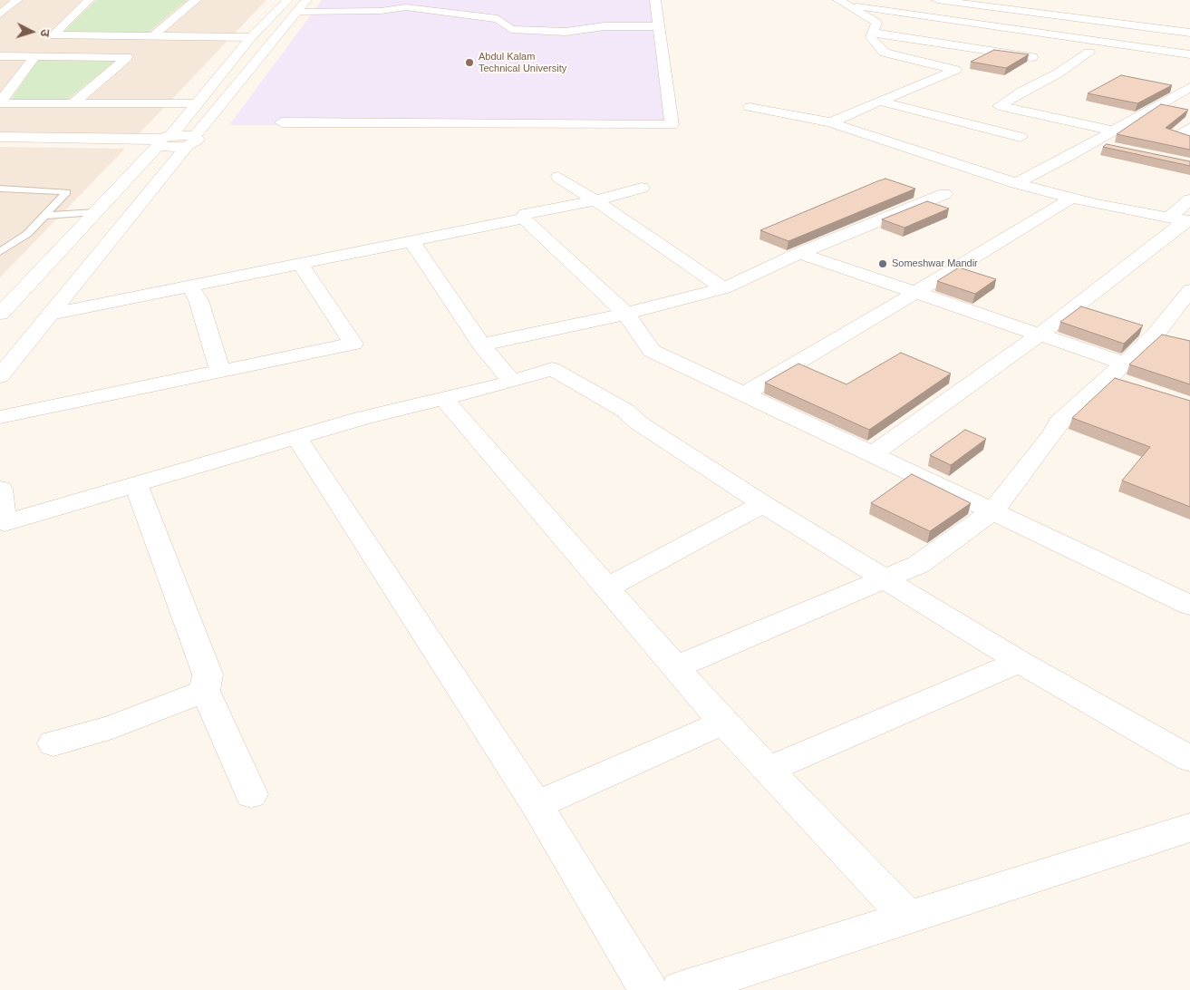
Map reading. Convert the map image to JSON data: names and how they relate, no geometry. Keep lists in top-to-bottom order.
{
  "places": ["Abdul Kalam Technical University", "Someshwar Mandir"],
  "north": "right"
}
